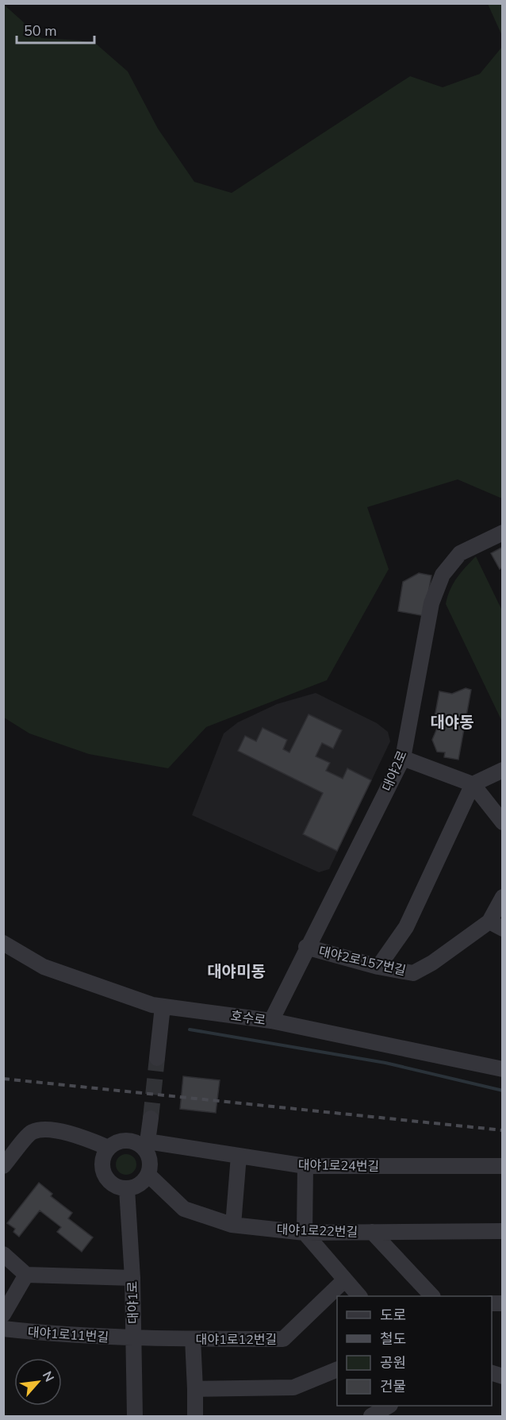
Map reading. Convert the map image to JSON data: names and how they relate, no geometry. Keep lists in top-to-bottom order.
{
  "streets": {
    "street": [
      "대야2로",
      "대야2로157번길",
      "호수로",
      "대야1로24번길",
      "대야1로22번길",
      "대야1로",
      "대야1로11번길",
      "대야1로12번길"
    ]
  },
  "crossings": [
    ["대야2로", "대야2로157번길"],
    ["대야2로", "호수로"],
    ["대야1로24번길", "대야1로22번길"],
    ["대야1로24번길", "대야1로"],
    ["대야1로22번길", "대야1로"],
    ["대야1로", "대야1로11번길"],
    ["대야1로", "대야1로12번길"],
    ["대야1로11번길", "대야1로12번길"]
  ],
  "districts": ["대야동", "대야미동"],
  "legend": [
    "도로",
    "철도",
    "공원",
    "건물"
  ],
  "scale_bar": "50 m",
  "north": "top right"
}
